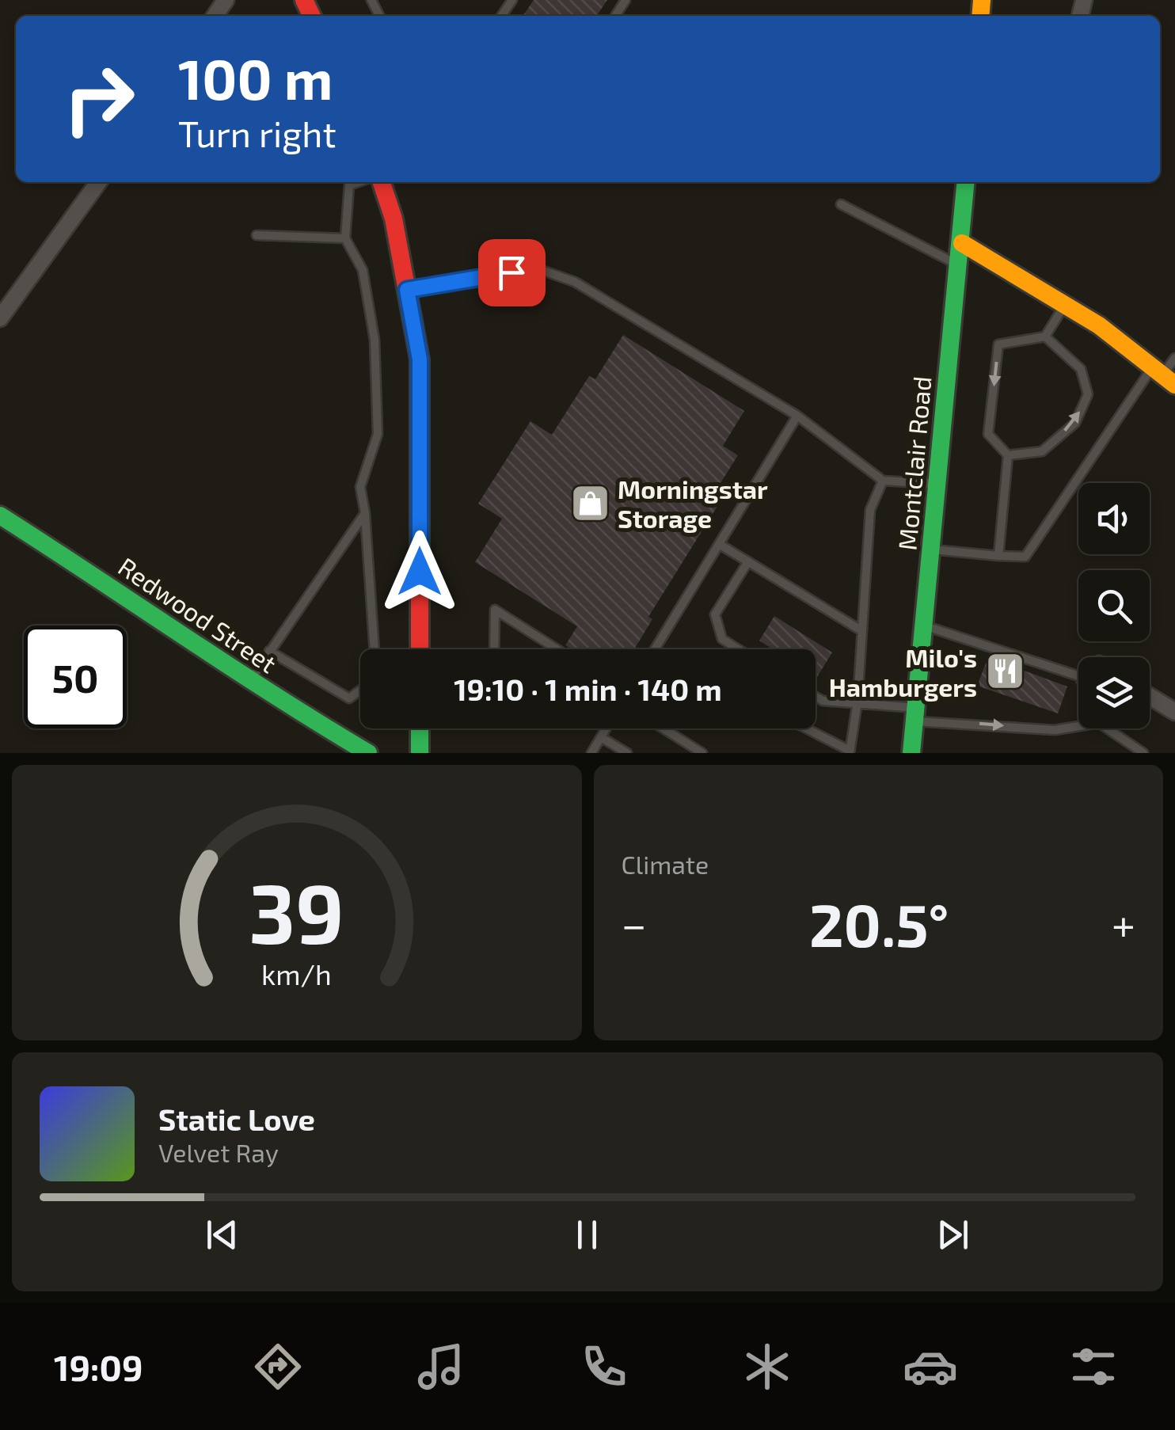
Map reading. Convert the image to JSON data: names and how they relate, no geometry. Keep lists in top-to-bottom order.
{
  "streets": {
    "main road": ["Montclair Road", "Redwood Street"]
  },
  "places": {
    "shop": ["Morningstar Storage"],
    "restaurant": ["Milo's Hamburgers"]
  },
  "page": {
    "turn": ["100 m", "Turn right"],
    "limit": "50",
    "trip": "19:10 · 1 min · 140 m",
    "tile": "Climate",
    "heat": ["−", "20.5°", "+"],
    "song": ["Static Love", "Velvet Ray"],
    "tabs": "19:09",
    "gauge": ["39", "km/h"]
  }
}
